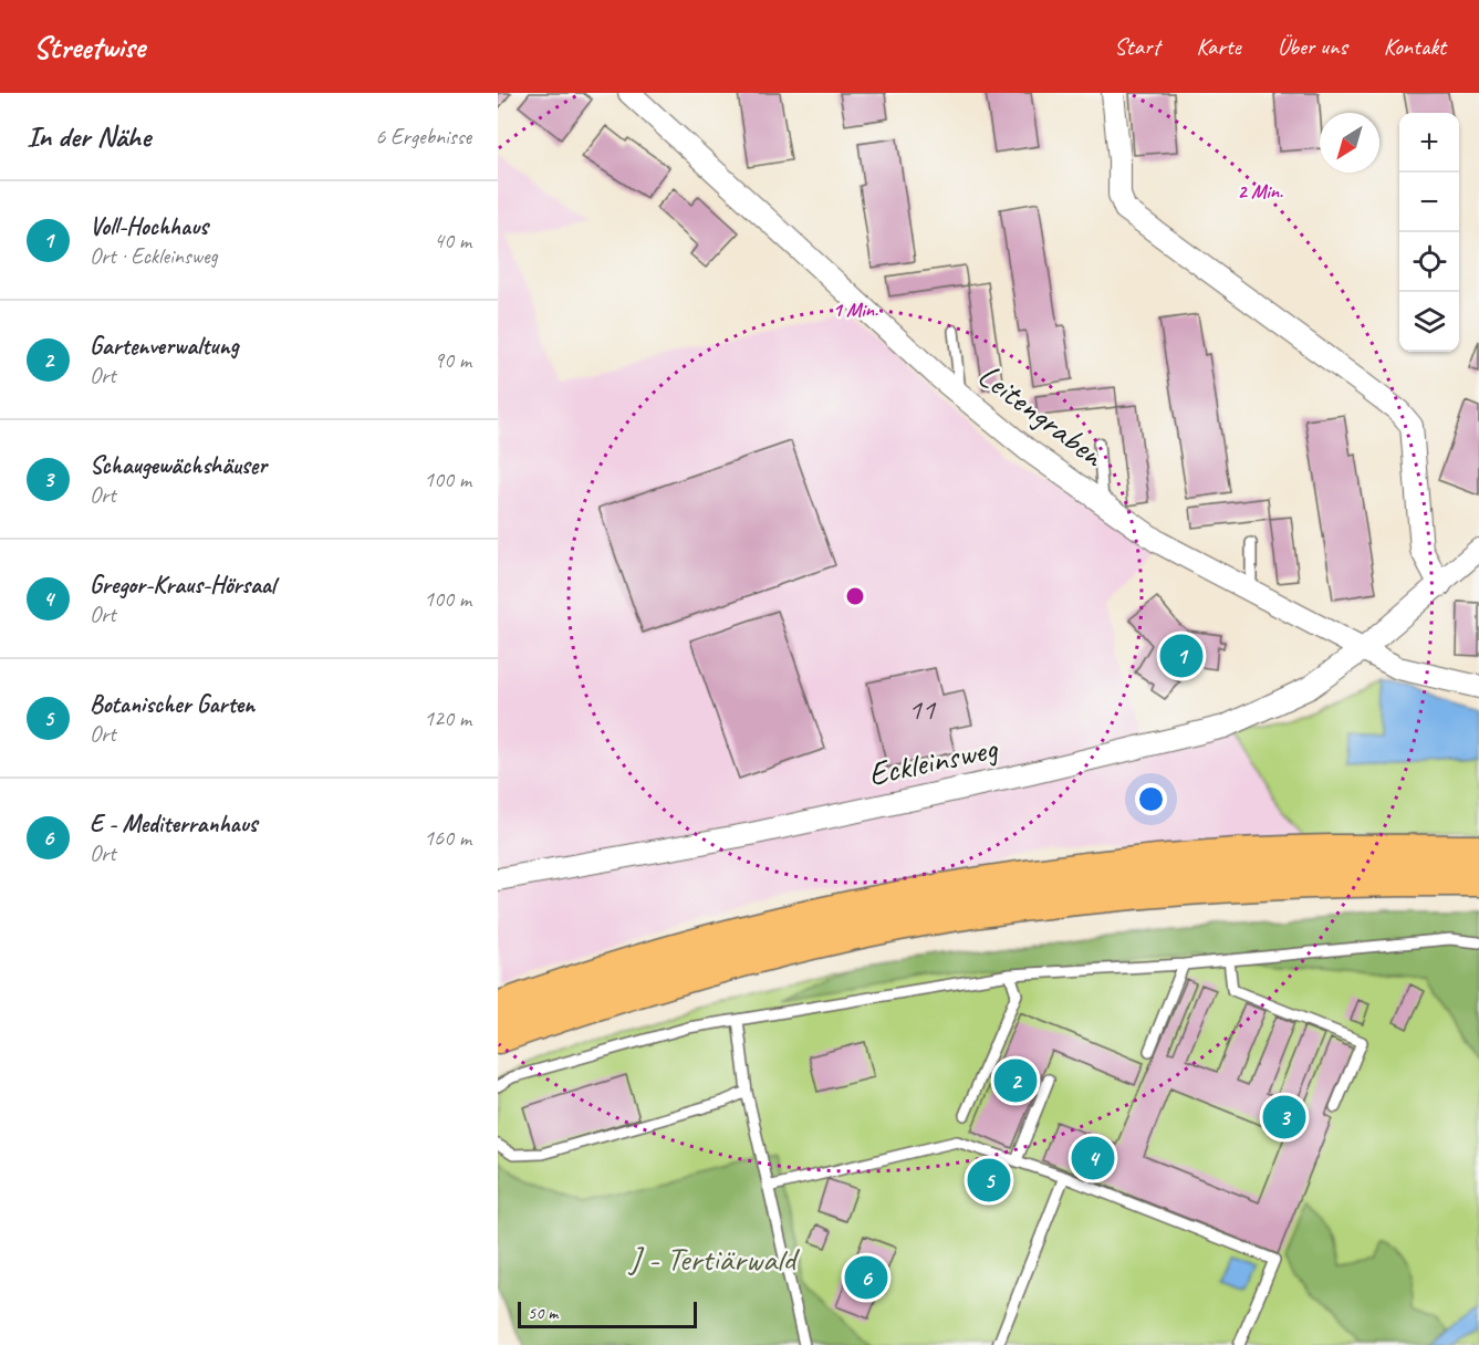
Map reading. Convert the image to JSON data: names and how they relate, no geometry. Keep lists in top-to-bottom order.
{
  "streets": {
    "street": ["Leitengraben", "Eckleinsweg"]
  },
  "crossings": [
    ["Leitengraben", "Eckleinsweg"]
  ],
  "parks": ["J - Tertiärwald"],
  "house_numbers": ["11"],
  "scale_bar": "50 m",
  "north": "bottom left",
  "page": {
    "header": "Streetwise",
    "nav": [
      "Start",
      "Karte",
      "Über uns",
      "Kontakt"
    ],
    "heading": ["In der Nähe", "6 Ergebnisse"],
    "map_buttons": ["+", "−"],
    "list": [
      {
        "mark": "1",
        "name": "Voll-Hochhaus",
        "note": "Ort · Eckleinsweg",
        "value": "40 m"
      },
      {
        "mark": "2",
        "name": "Gartenverwaltung",
        "note": "Ort",
        "value": "90 m"
      },
      {
        "mark": "3",
        "name": "Schaugewächshäuser",
        "note": "Ort",
        "value": "100 m"
      },
      {
        "mark": "4",
        "name": "Gregor-Kraus-Hörsaal",
        "note": "Ort",
        "value": "100 m"
      },
      {
        "mark": "5",
        "name": "Botanischer Garten",
        "note": "Ort",
        "value": "120 m"
      },
      {
        "mark": "6",
        "name": "E - Mediterranhaus",
        "note": "Ort",
        "value": "160 m"
      }
    ],
    "pins": [
      "1",
      "2",
      "3",
      "4",
      "5",
      "6"
    ],
    "scale": "50 m"
  },
  "rings": ["2 Min.", "1 Min."]
}
